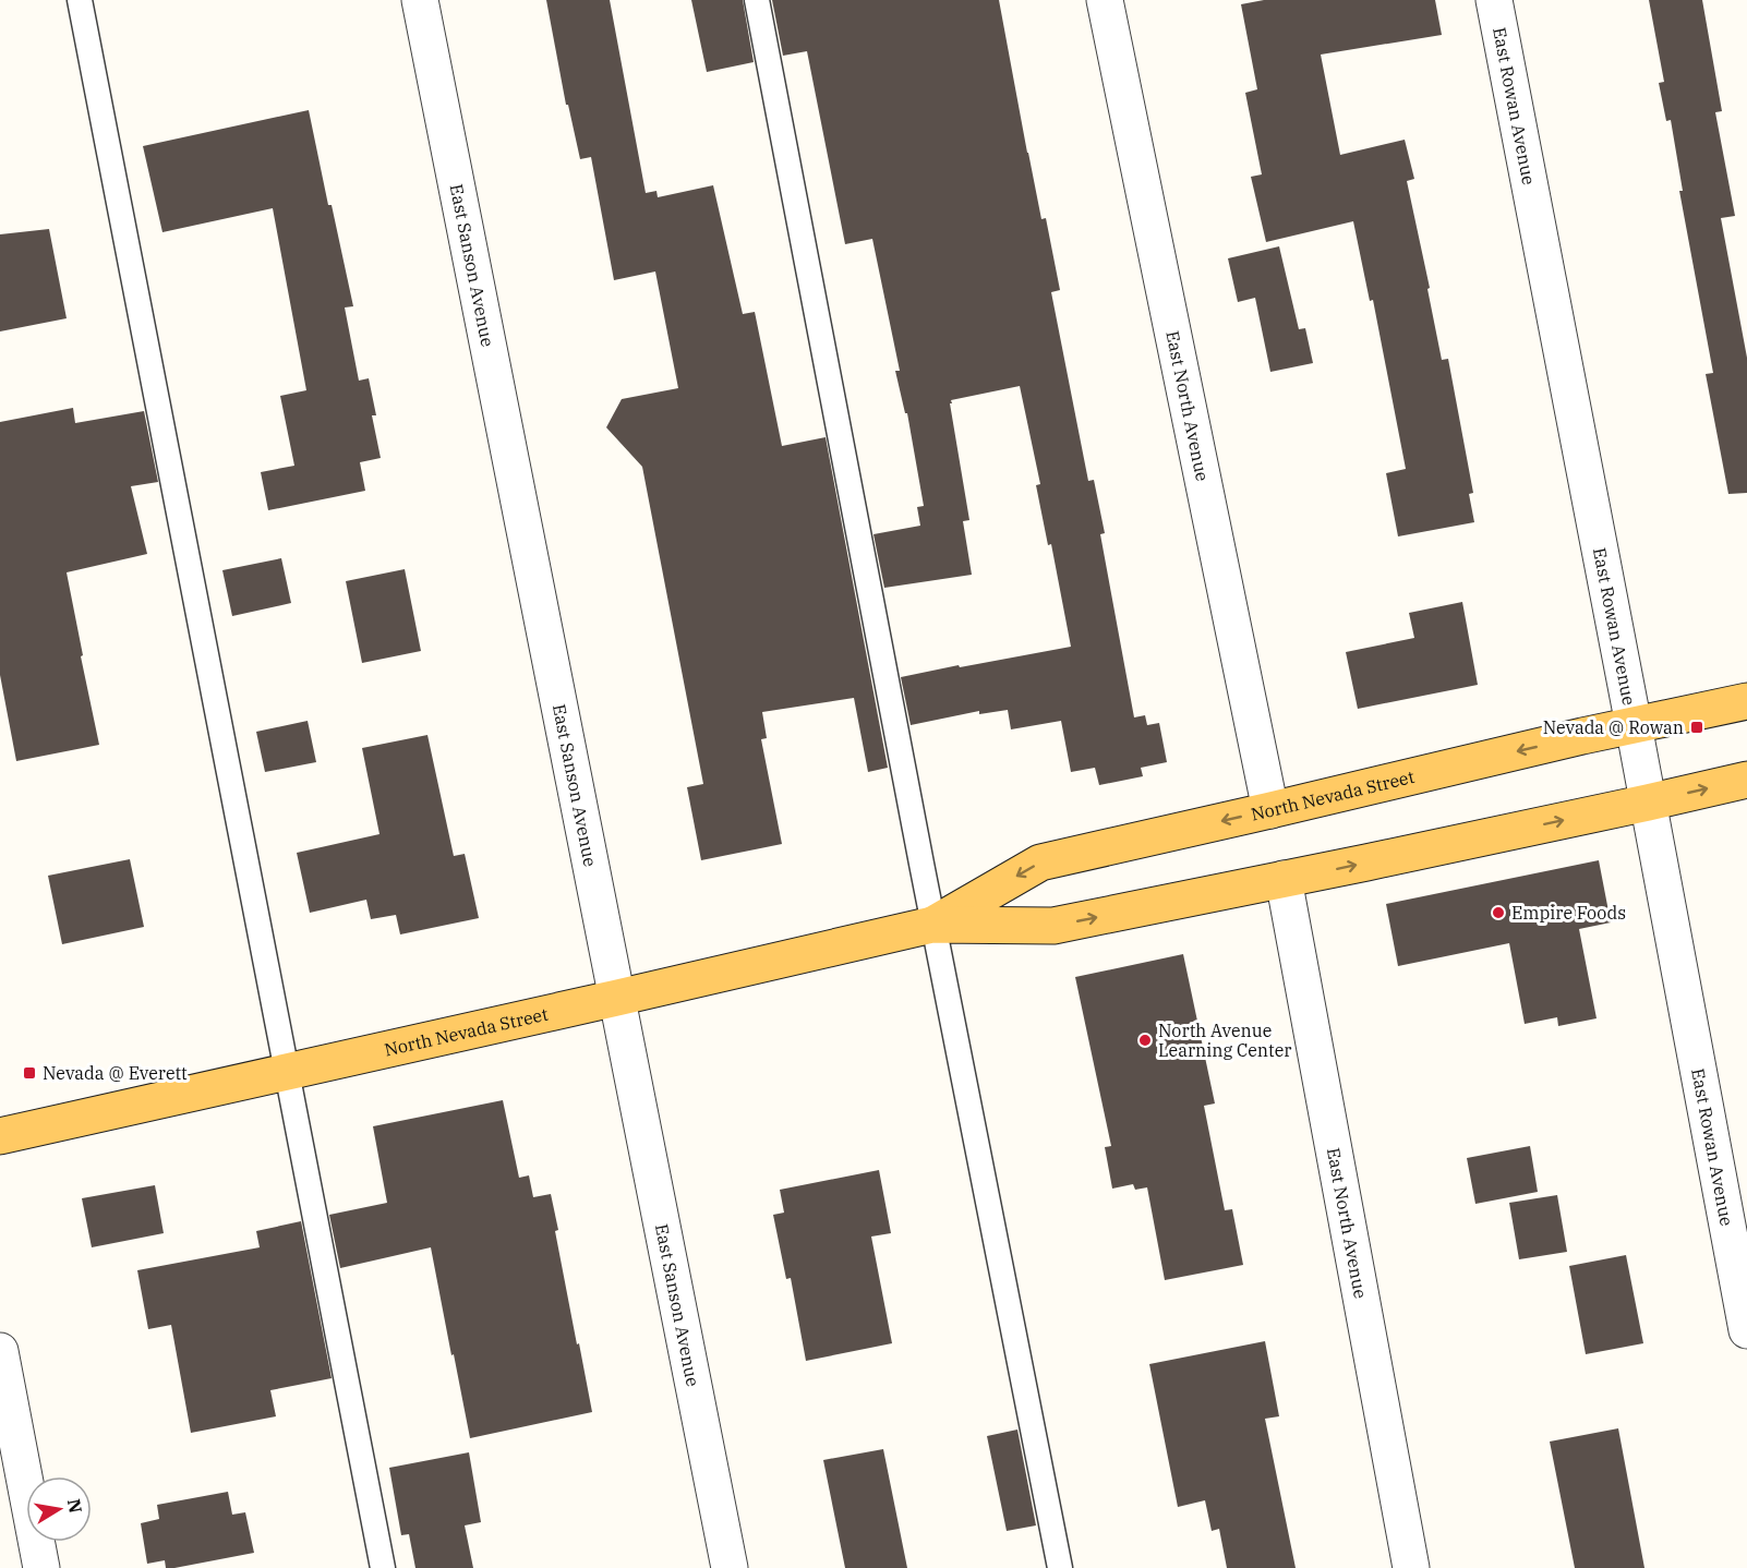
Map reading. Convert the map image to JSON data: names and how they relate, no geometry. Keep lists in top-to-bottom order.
{
  "streets": {
    "main road": ["North Nevada Street"],
    "street": ["East Rowan Avenue", "East Sanson Avenue", "East North Avenue"]
  },
  "crossings": [
    ["East Rowan Avenue", "North Nevada Street"],
    ["East Sanson Avenue", "North Nevada Street"],
    ["East North Avenue", "North Nevada Street"]
  ],
  "places": {
    "transit": ["Nevada @ Rowan", "Nevada @ Everett"],
    "other": ["Empire Foods", "North Avenue Learning Center"]
  },
  "north": "right"
}
